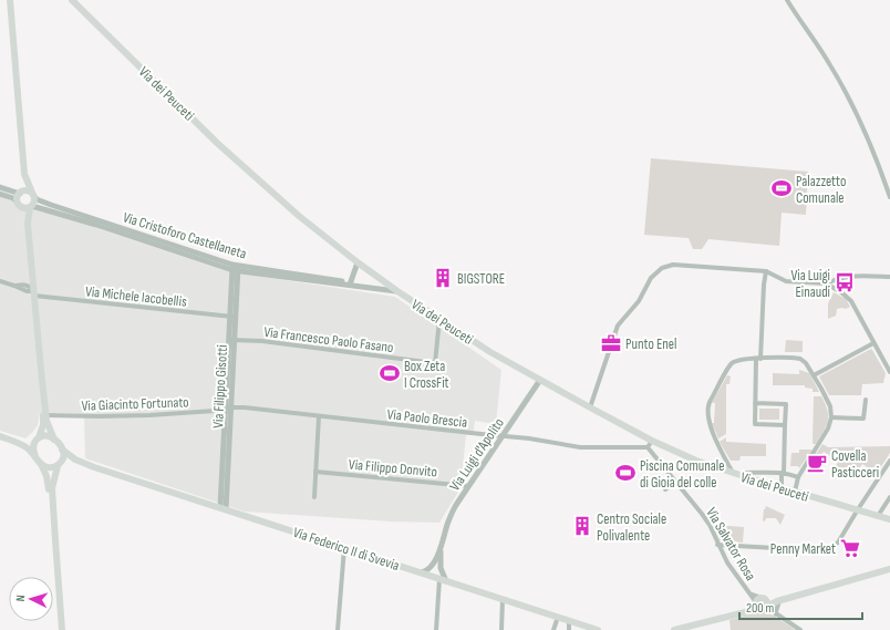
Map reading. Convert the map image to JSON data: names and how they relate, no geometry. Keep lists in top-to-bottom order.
{
  "streets": {
    "main road": ["Via dei Peuceti", "Via Federico II di Svevia"],
    "street": [
      "Via Cristoforo Castellaneta",
      "Via Michele Iacobellis",
      "Via Francesco Paolo Fasano",
      "Via Filippo Gisotti",
      "Via Giacinto Fortunato",
      "Via Paolo Brescia",
      "Via Luigi d'Apolito",
      "Via Filippo Donvito",
      "Via Salvator Rosa"
    ]
  },
  "crossings": [
    ["Via dei Peuceti", "Via Cristoforo Castellaneta"],
    ["Via dei Peuceti", "Via Francesco Paolo Fasano"],
    ["Via dei Peuceti", "Via Luigi d'Apolito"],
    ["Via Cristoforo Castellaneta", "Via Filippo Gisotti"],
    ["Via Michele Iacobellis", "Via Filippo Gisotti"],
    ["Via Francesco Paolo Fasano", "Via Filippo Gisotti"],
    ["Via Filippo Gisotti", "Via Giacinto Fortunato"],
    ["Via Filippo Gisotti", "Via Paolo Brescia"],
    ["Via Filippo Gisotti", "Via Federico II di Svevia"],
    ["Via Giacinto Fortunato", "Via Paolo Brescia"],
    ["Via Paolo Brescia", "Via Luigi d'Apolito"],
    ["Via Paolo Brescia", "Via Salvator Rosa"],
    ["Via Luigi d'Apolito", "Via Filippo Donvito"],
    ["Via Luigi d'Apolito", "Via Federico II di Svevia"]
  ],
  "places": {
    "sports": ["Palazzetto Comunale", "Box Zeta I CrossFit", "Piscina Comunale di Gioia del colle"],
    "building": ["BIGSTORE", "Centro Sociale Polivalente"],
    "bus stop": ["Via Luigi Einaudi"],
    "office": ["Punto Enel"],
    "cafe": ["Covella Pasticceri"],
    "supermarket": ["Penny Market"]
  },
  "scale_bar": "200 m",
  "north": "left"
}
